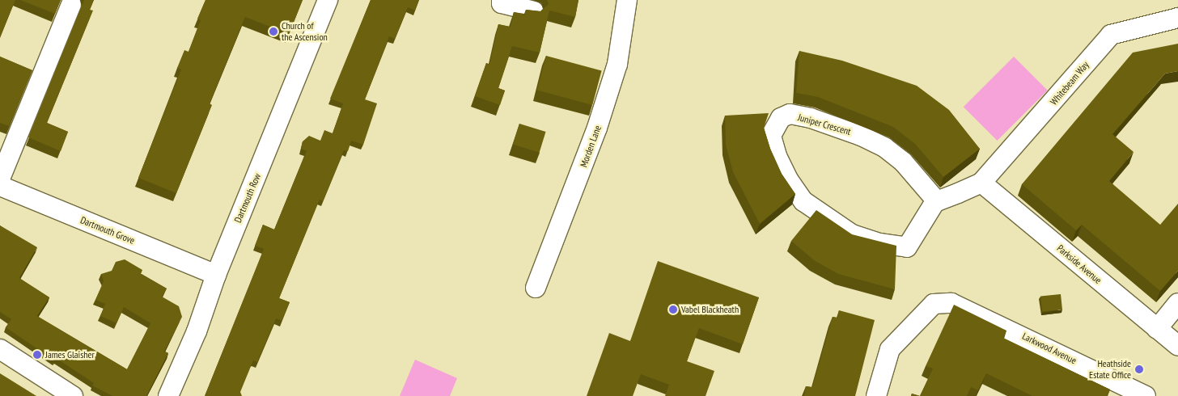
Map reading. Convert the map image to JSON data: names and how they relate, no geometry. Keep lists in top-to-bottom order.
{
  "streets": {
    "street": [
      "Whitebeam Way",
      "Juniper Crescent",
      "Morden Lane",
      "Dartmouth Row",
      "Dartmouth Grove",
      "Parkside Avenue",
      "Larkwood Avenue"
    ]
  },
  "crossings": [
    ["Whitebeam Way", "Parkside Avenue"],
    ["Dartmouth Row", "Dartmouth Grove"]
  ],
  "places": [
    "Church of the Ascension",
    "Vabel Blackheath",
    "James Glaisher",
    "Heathside Estate Office"
  ]
}
